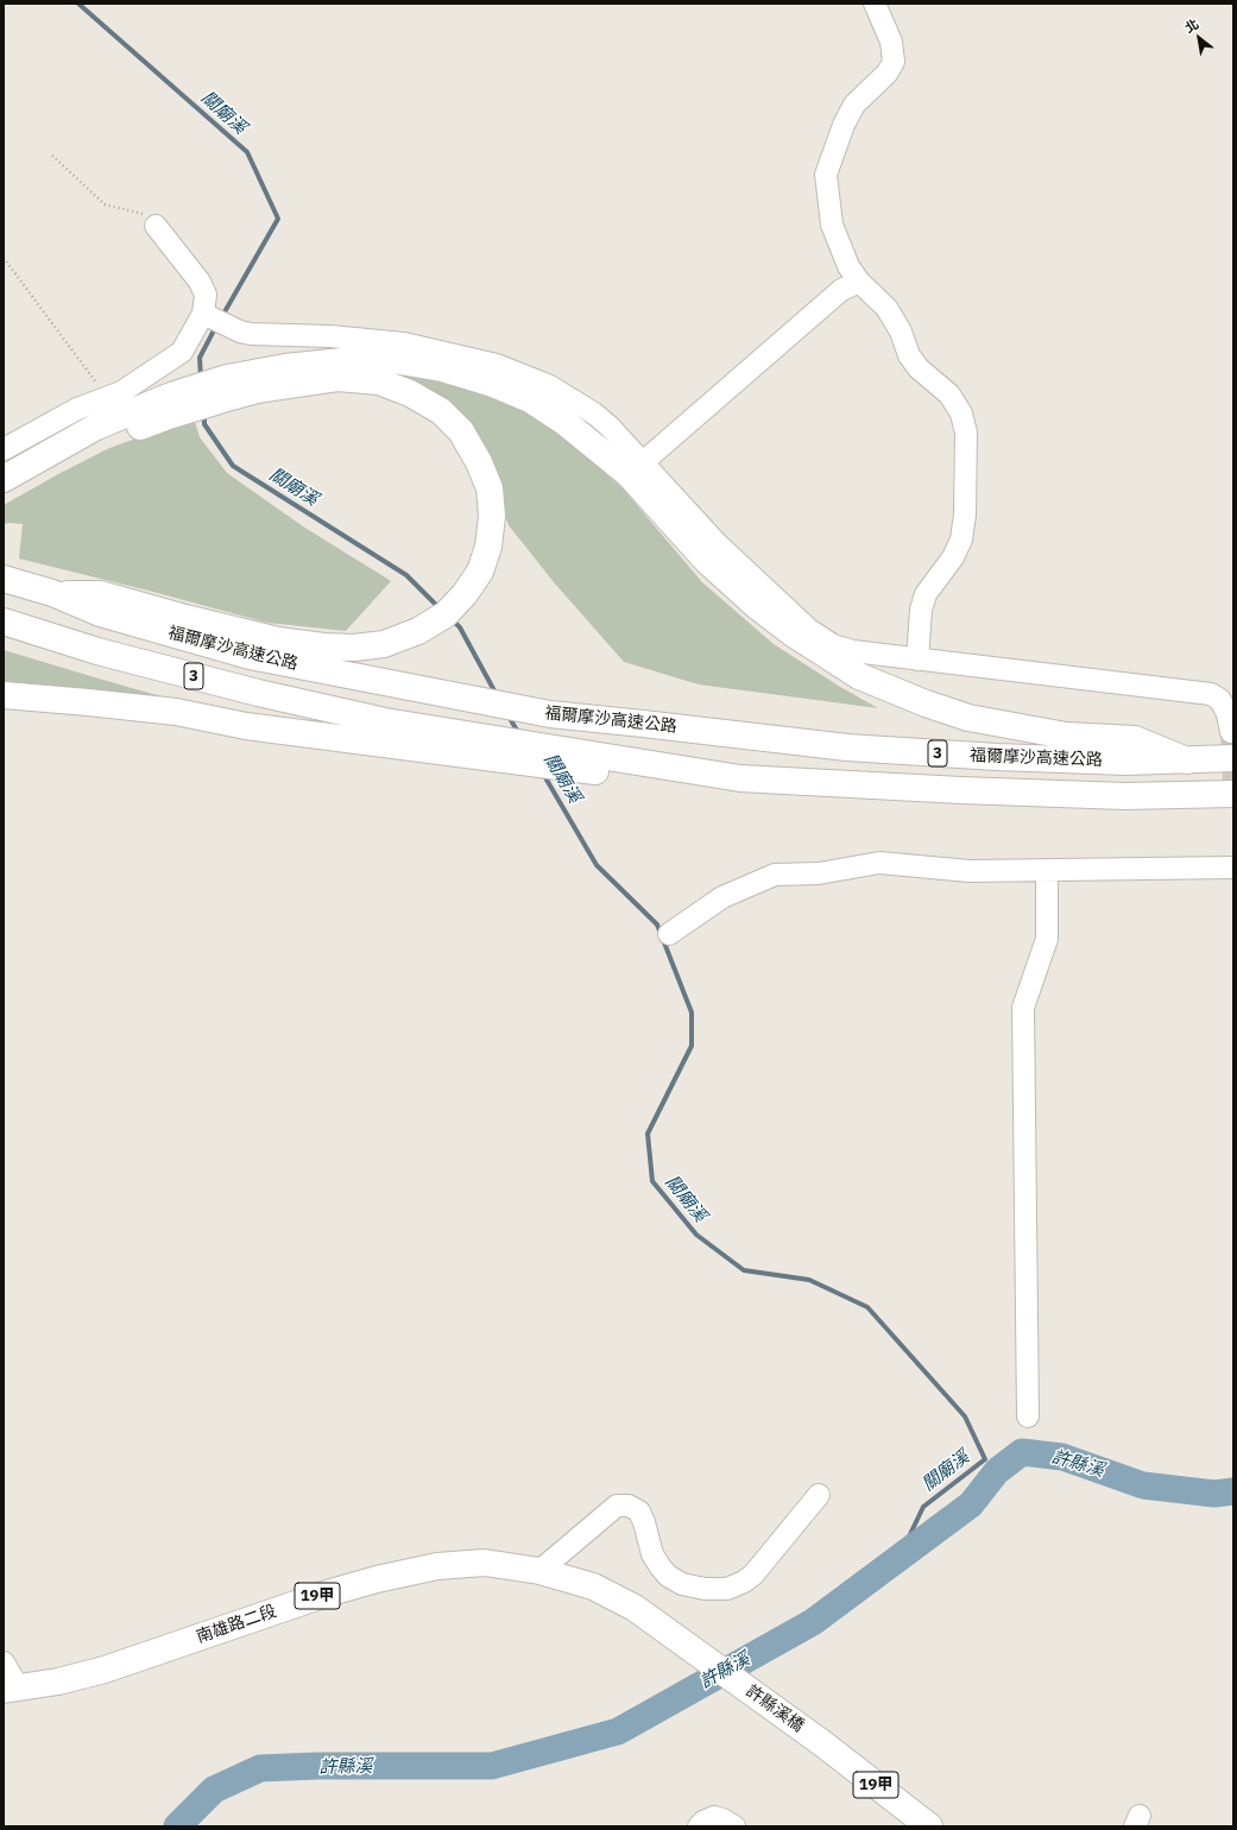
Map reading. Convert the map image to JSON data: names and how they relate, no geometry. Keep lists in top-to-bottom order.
{
  "streets": {
    "main road": [
      "福爾摩沙高速公路",
      "3",
      "19甲",
      "南雄路二段",
      "許縣溪橋"
    ]
  },
  "crossings": [
    ["福爾摩沙高速公路", "3"],
    ["南雄路二段", "許縣溪橋"]
  ],
  "water": ["關廟溪", "許縣溪"],
  "north": "top left"
}
